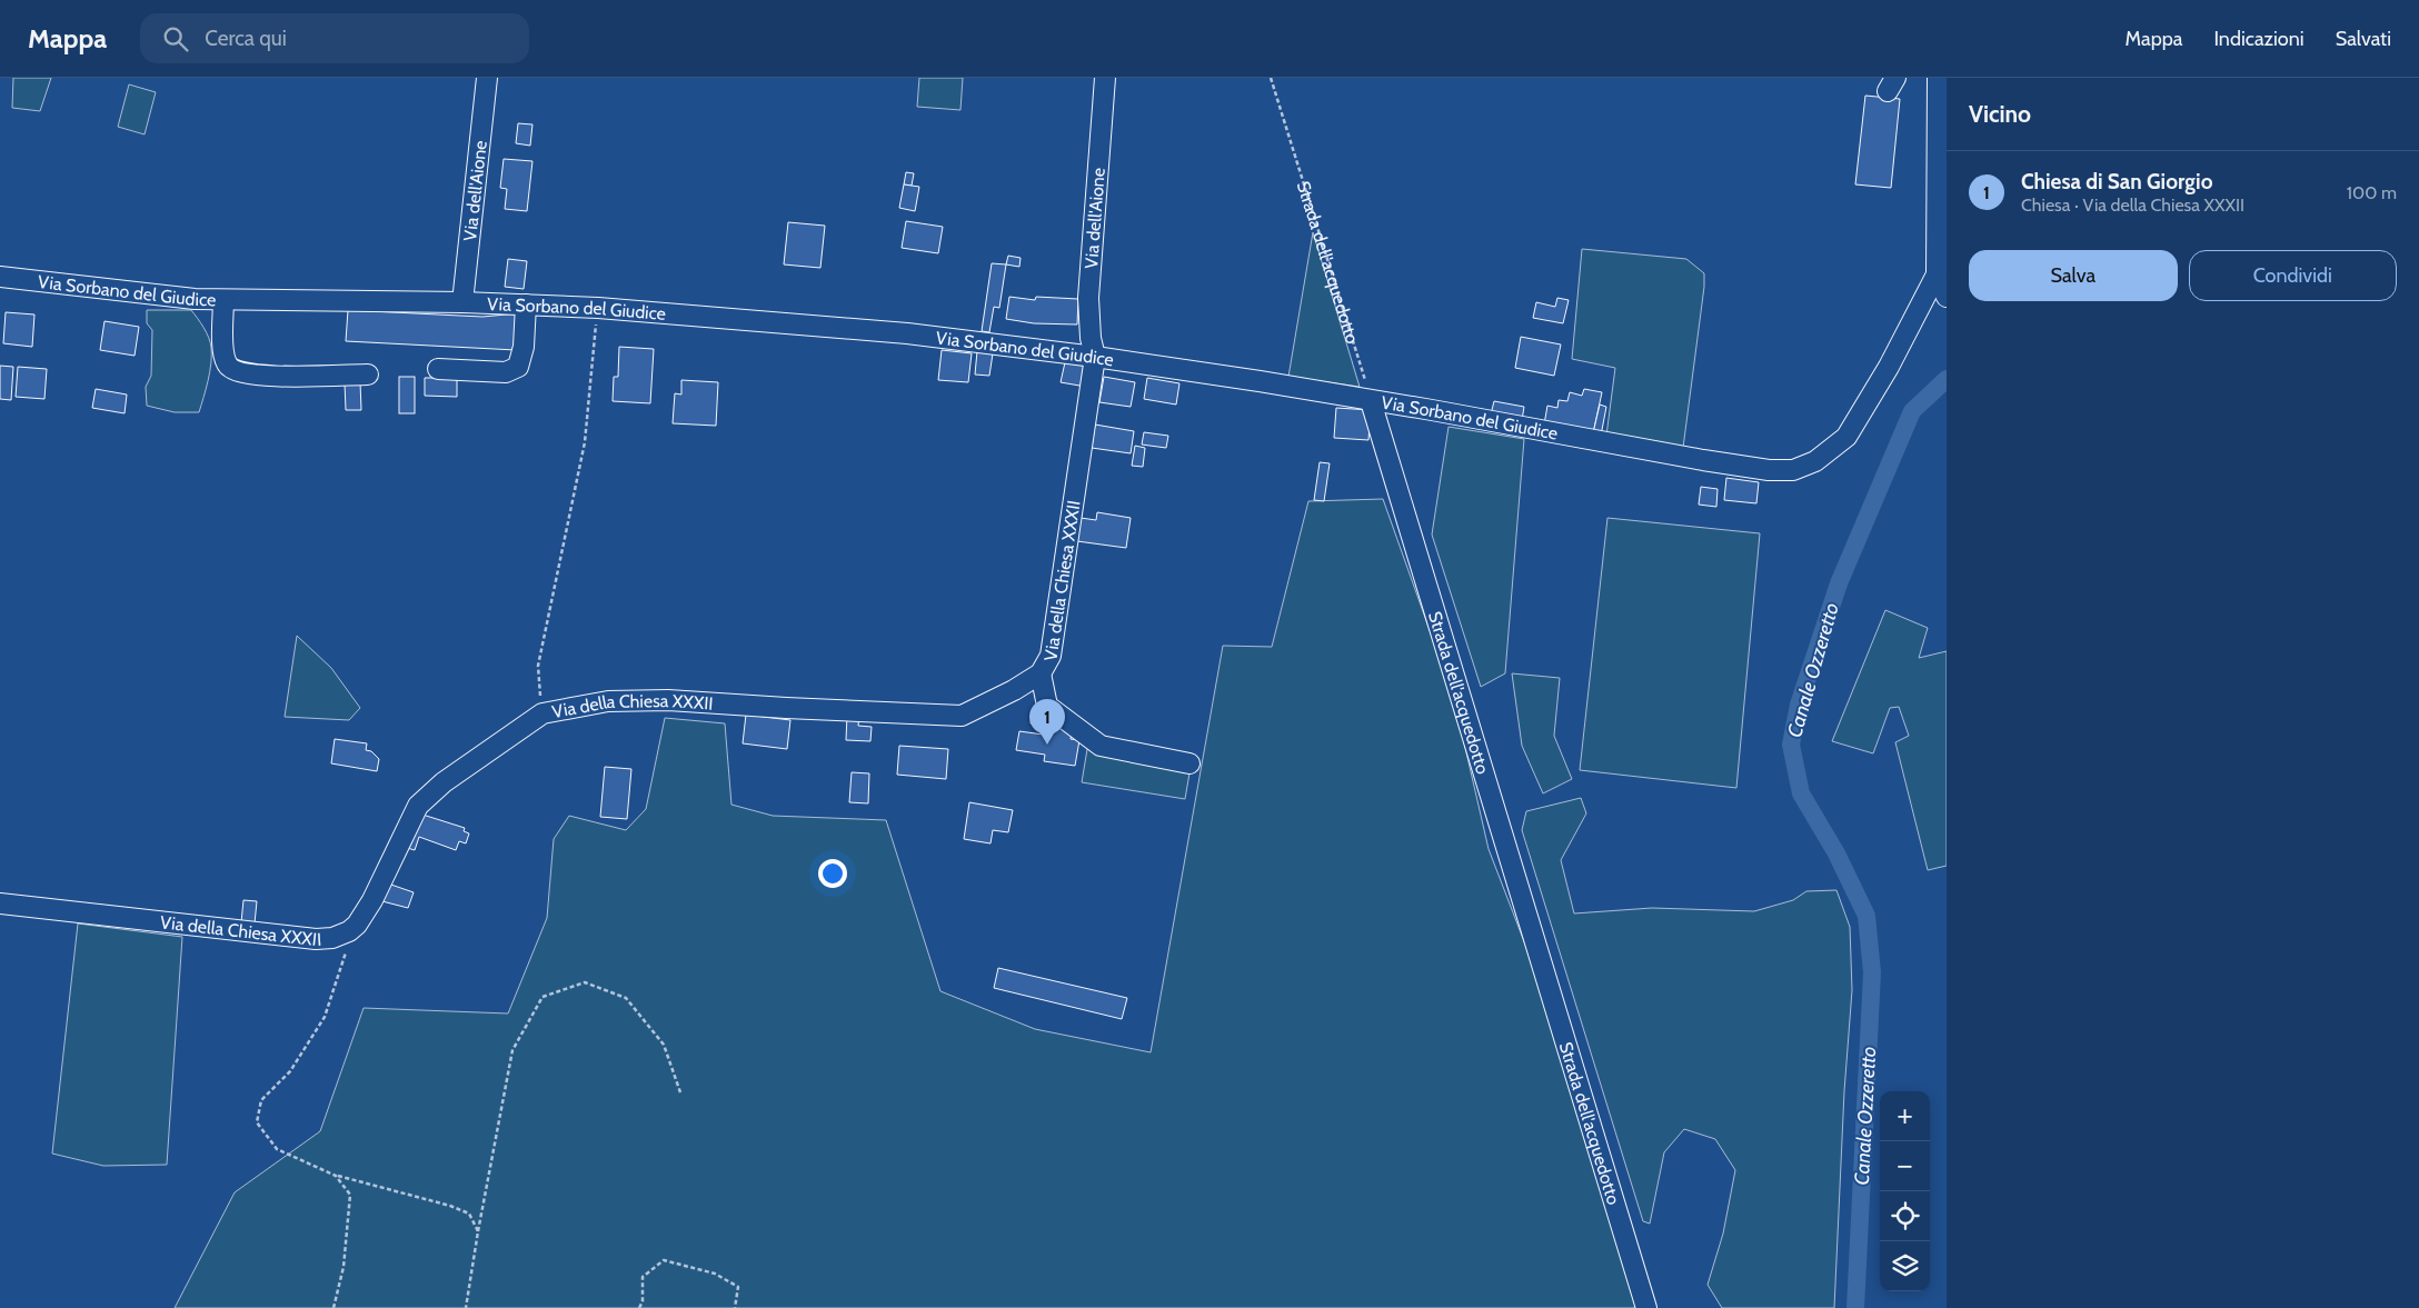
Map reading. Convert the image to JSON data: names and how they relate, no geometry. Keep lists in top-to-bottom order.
{
  "streets": {
    "street": [
      "Via dell'Aione",
      "Strada dell'acquedotto",
      "Via Sorbano del Giudice",
      "Via della Chiesa XXXII"
    ]
  },
  "crossings": [
    ["Via dell'Aione", "Via Sorbano del Giudice"],
    ["Via dell'Aione", "Via della Chiesa XXXII"],
    ["Strada dell'acquedotto", "Via Sorbano del Giudice"],
    ["Via Sorbano del Giudice", "Via della Chiesa XXXII"]
  ],
  "water": ["Canale Ozzeretto"],
  "page": {
    "header": "Mappa",
    "search": "Cerca qui",
    "nav": ["Mappa", "Indicazioni", "Salvati"],
    "heading": "Vicino",
    "list": [
      {
        "mark": "1",
        "name": "Chiesa di San Giorgio",
        "note": "Chiesa · Via della Chiesa XXXII",
        "value": "100 m"
      }
    ],
    "buttons": ["Salva", "Condividi"],
    "pins": "1",
    "map_buttons": ["+", "−"]
  }
}
